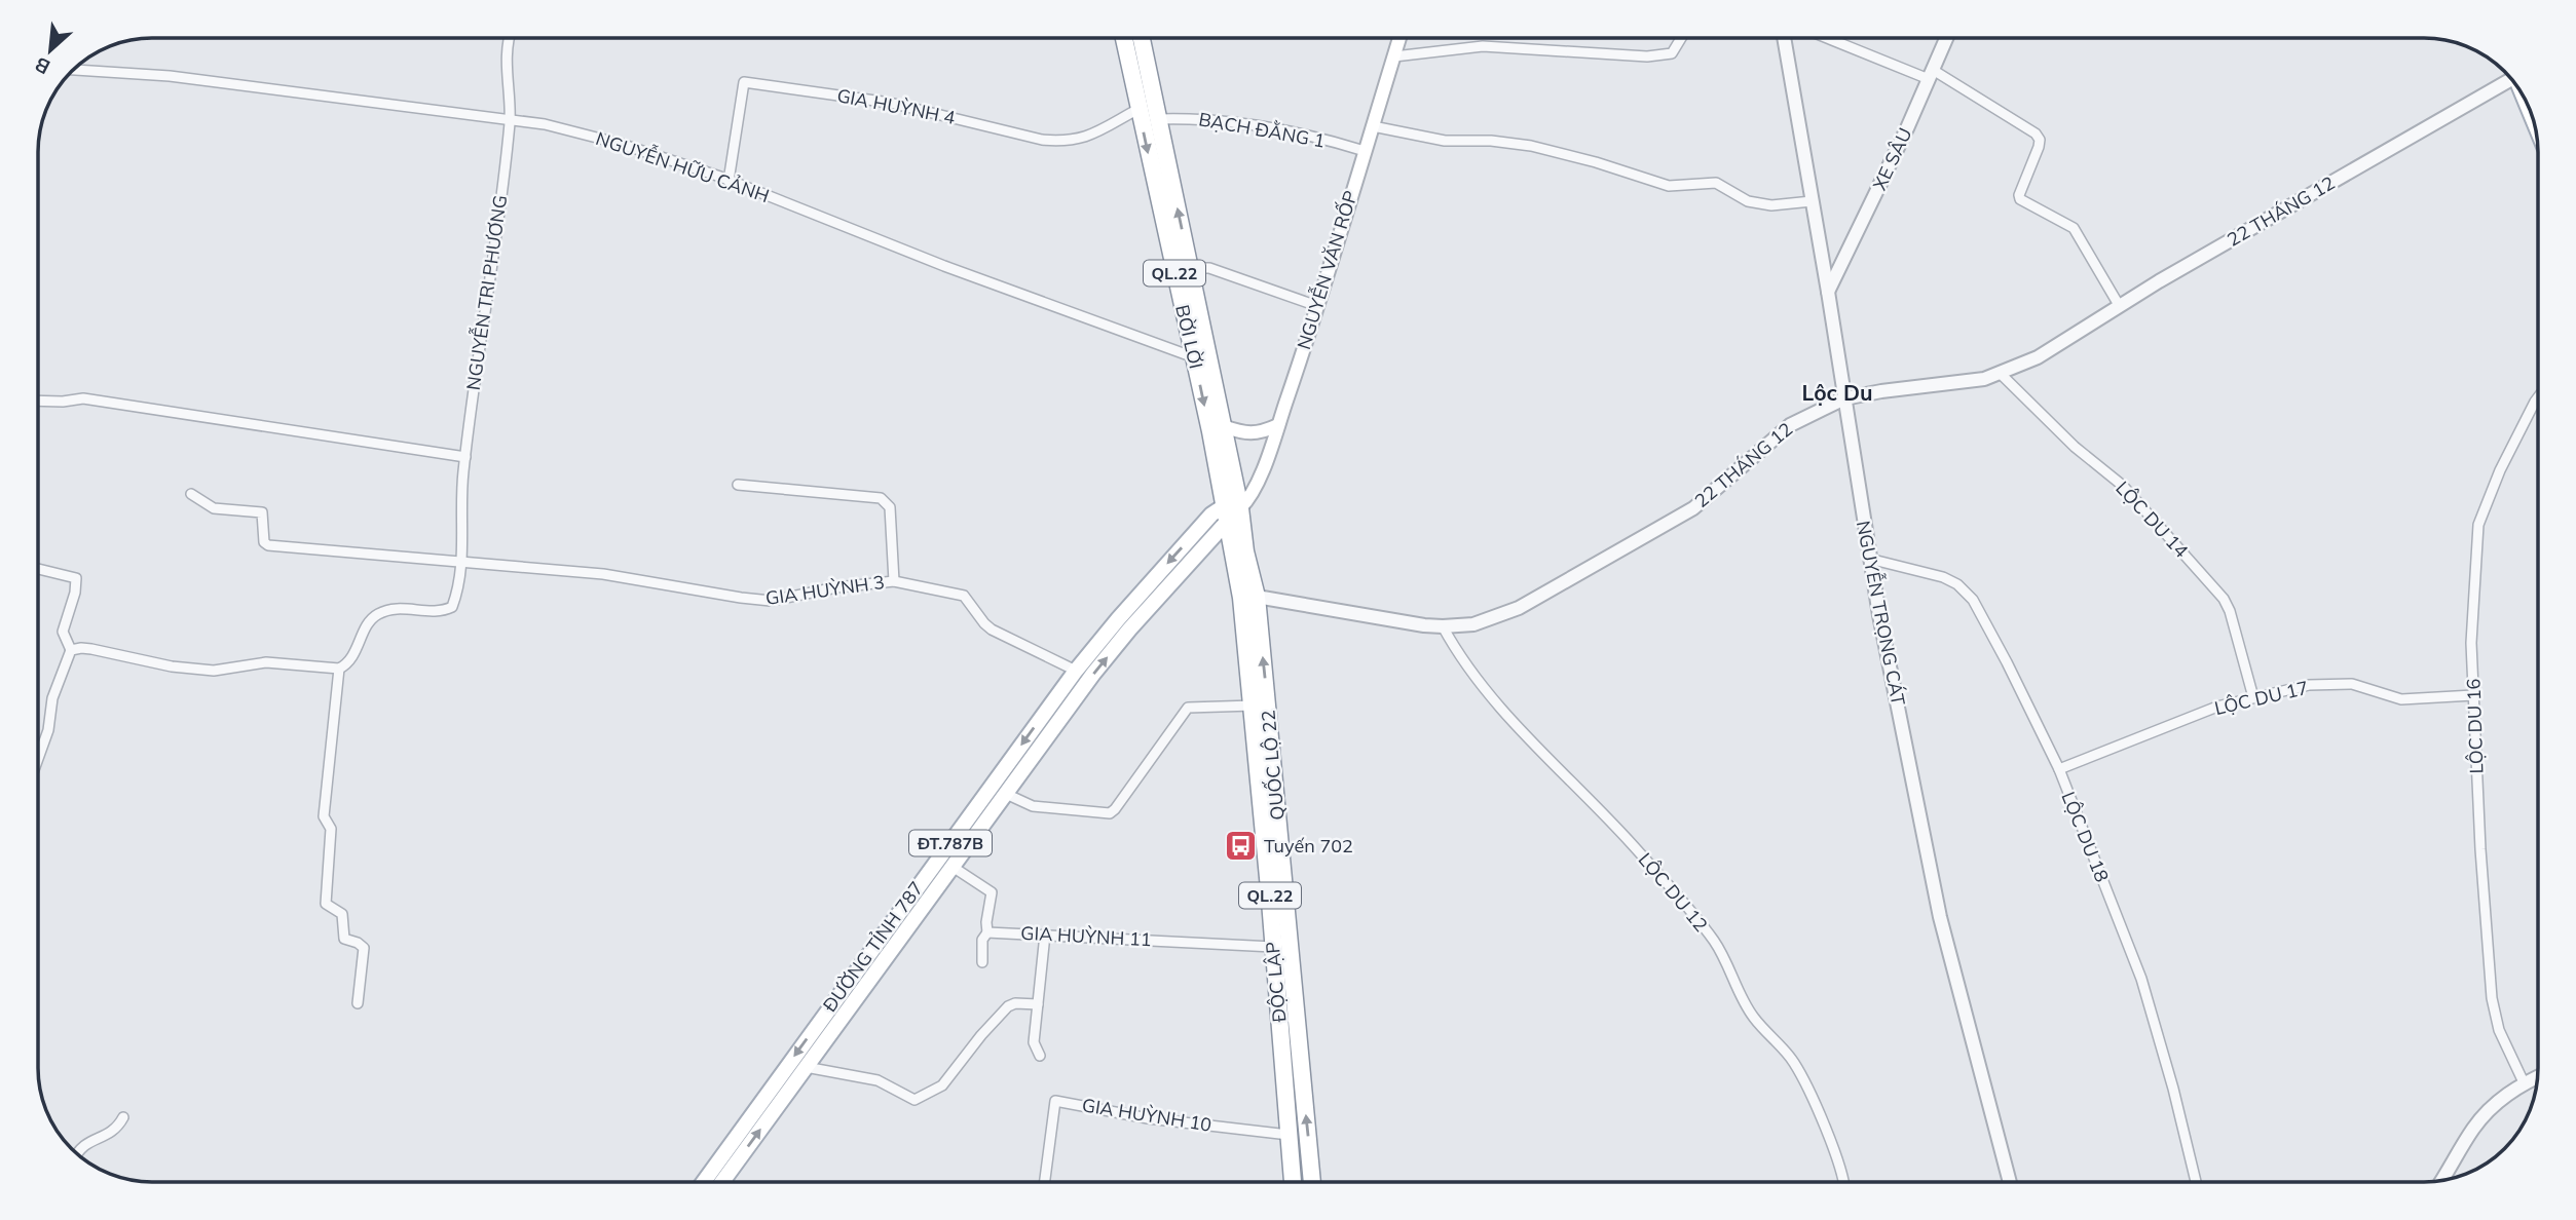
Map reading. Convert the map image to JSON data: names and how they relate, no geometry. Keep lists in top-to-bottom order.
{
  "streets": {
    "highway": [
      "QL.22",
      "BỜI LỜI",
      "QUỐC LỘ 22",
      "ĐỘC LẬP"
    ],
    "main road": ["NGUYỄN VĂN RỐP", "ĐT.787B", "ĐƯỜNG TỈNH 787"],
    "street": [
      "GIA HUỲNH 4",
      "BẠCH ĐẰNG 1",
      "XE SÂU",
      "NGUYỄN HỮU CẢNH",
      "22 THÁNG 12",
      "NGUYỄN TRI PHƯƠNG",
      "LỘC DU 14",
      "GIA HUỲNH 3",
      "NGUYỄN TRỌNG CÁT",
      "LỘC DU 17",
      "LỘC DU 16",
      "LỘC DU 18",
      "LỘC DU 12",
      "GIA HUỲNH 11",
      "GIA HUỲNH 10"
    ]
  },
  "crossings": [
    ["GIA HUỲNH 4", "NGUYỄN HỮU CẢNH"],
    ["GIA HUỲNH 4", "BỜI LỜI"],
    ["BẠCH ĐẰNG 1", "NGUYỄN VĂN RỐP"],
    ["BẠCH ĐẰNG 1", "BỜI LỜI"],
    ["XE SÂU", "NGUYỄN TRỌNG CÁT"],
    ["NGUYỄN HỮU CẢNH", "NGUYỄN TRI PHƯƠNG"],
    ["NGUYỄN HỮU CẢNH", "BỜI LỜI"],
    ["22 THÁNG 12", "LỘC DU 14"],
    ["22 THÁNG 12", "NGUYỄN TRỌNG CÁT"],
    ["22 THÁNG 12", "QUỐC LỘ 22"],
    ["22 THÁNG 12", "LỘC DU 12"],
    ["22 THÁNG 12", "ĐỘC LẬP"],
    ["NGUYỄN VĂN RỐP", "BỜI LỜI"],
    ["NGUYỄN VĂN RỐP", "QUỐC LỘ 22"],
    ["NGUYỄN VĂN RỐP", "ĐƯỜNG TỈNH 787"],
    ["NGUYỄN TRI PHƯƠNG", "GIA HUỲNH 3"],
    ["BỜI LỜI", "QUỐC LỘ 22"],
    ["BỜI LỜI", "ĐƯỜNG TỈNH 787"],
    ["LỘC DU 14", "LỘC DU 17"],
    ["GIA HUỲNH 3", "ĐƯỜNG TỈNH 787"],
    ["NGUYỄN TRỌNG CÁT", "LỘC DU 18"],
    ["LỘC DU 17", "LỘC DU 16"],
    ["LỘC DU 17", "LỘC DU 18"],
    ["QUỐC LỘ 22", "ĐƯỜNG TỈNH 787"],
    ["QUỐC LỘ 22", "ĐỘC LẬP"],
    ["GIA HUỲNH 11", "ĐỘC LẬP"],
    ["ĐỘC LẬP", "GIA HUỲNH 10"]
  ],
  "one_way": ["QUỐC LỘ 22"],
  "districts": ["Lộc Du"],
  "places": {
    "bus stop": ["Tuyến 702"]
  },
  "north": "bottom left"
}
